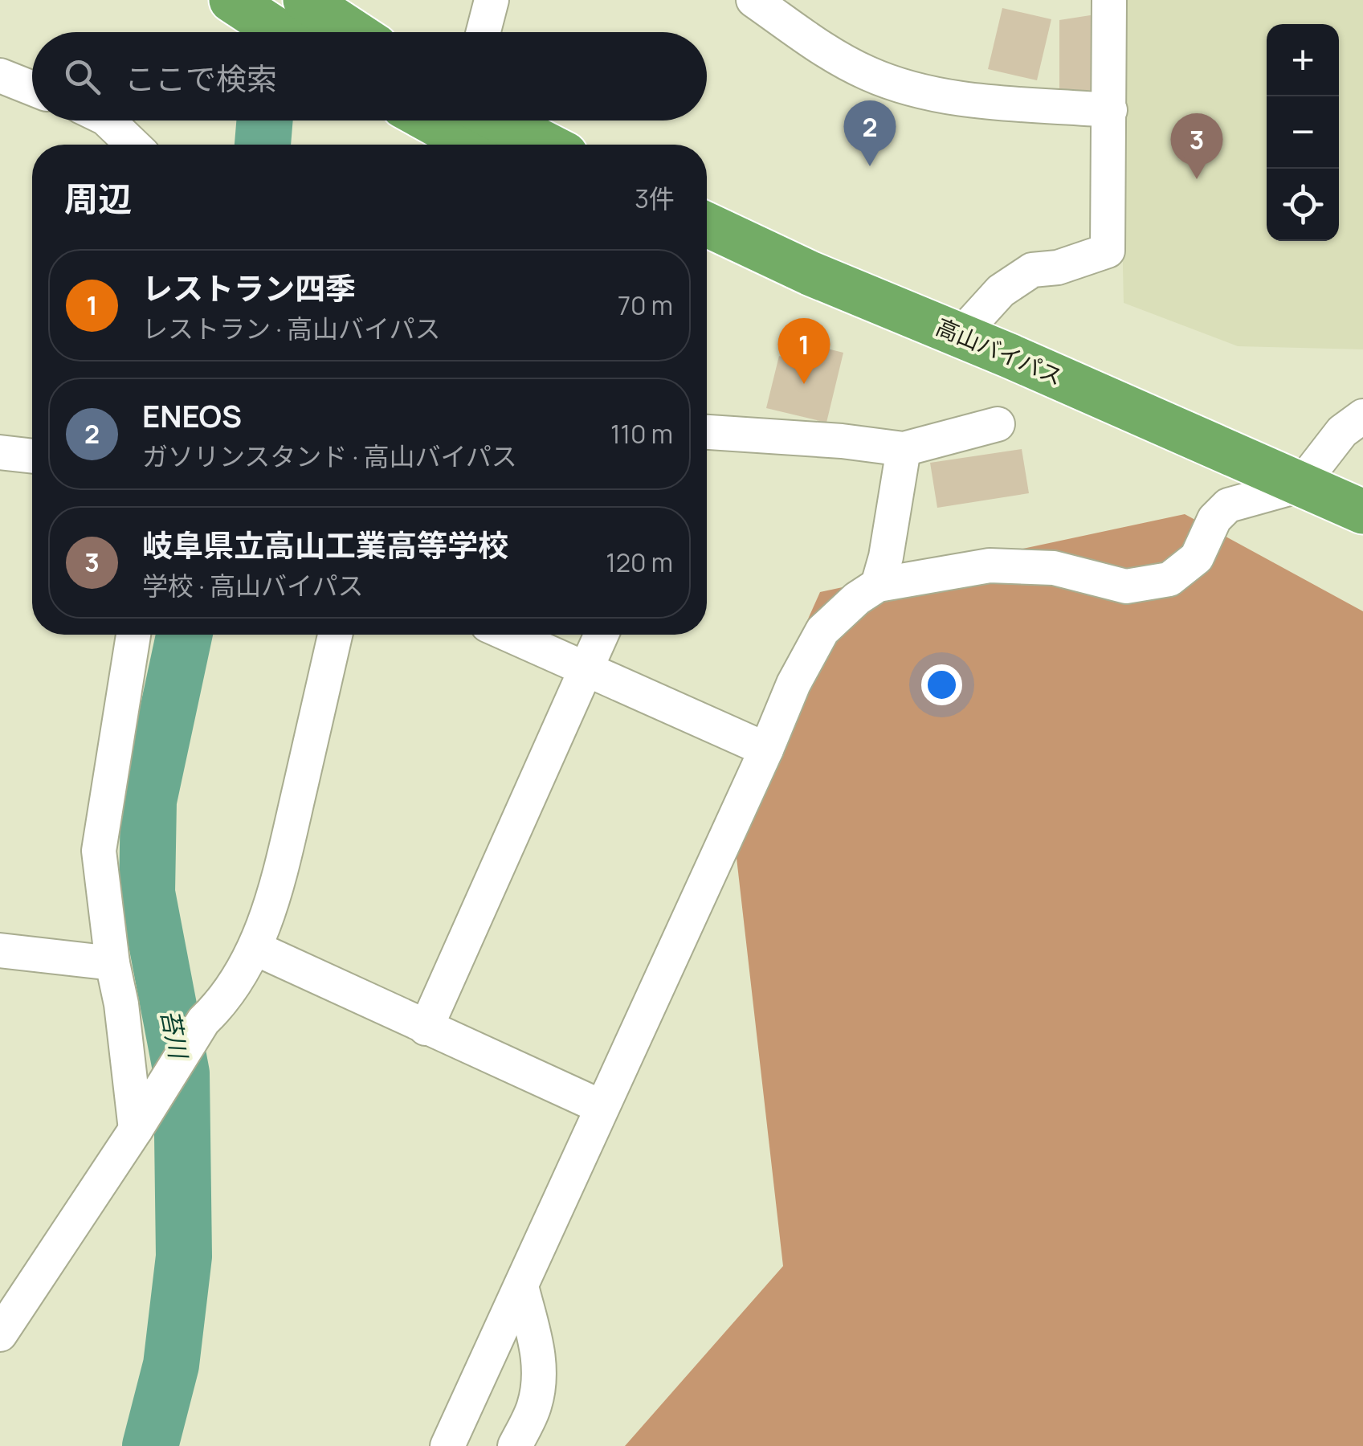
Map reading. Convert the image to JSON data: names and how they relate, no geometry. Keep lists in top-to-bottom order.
{
  "streets": {
    "highway": ["高山バイパス"]
  },
  "water": ["苔川"],
  "page": {
    "map_buttons": ["+", "−"],
    "search": "ここで検索",
    "pins": ["2", "3", "1"],
    "heading": ["周辺", "3件"],
    "list": [
      {
        "mark": "1",
        "name": "レストラン四季",
        "note": "レストラン · 高山バイパス",
        "value": "70 m"
      },
      {
        "mark": "2",
        "name": "ENEOS",
        "note": "ガソリンスタンド · 高山バイパス",
        "value": "110 m"
      },
      {
        "mark": "3",
        "name": "岐阜県立高山工業高等学校",
        "note": "学校 · 高山バイパス",
        "value": "120 m"
      }
    ]
  }
}
